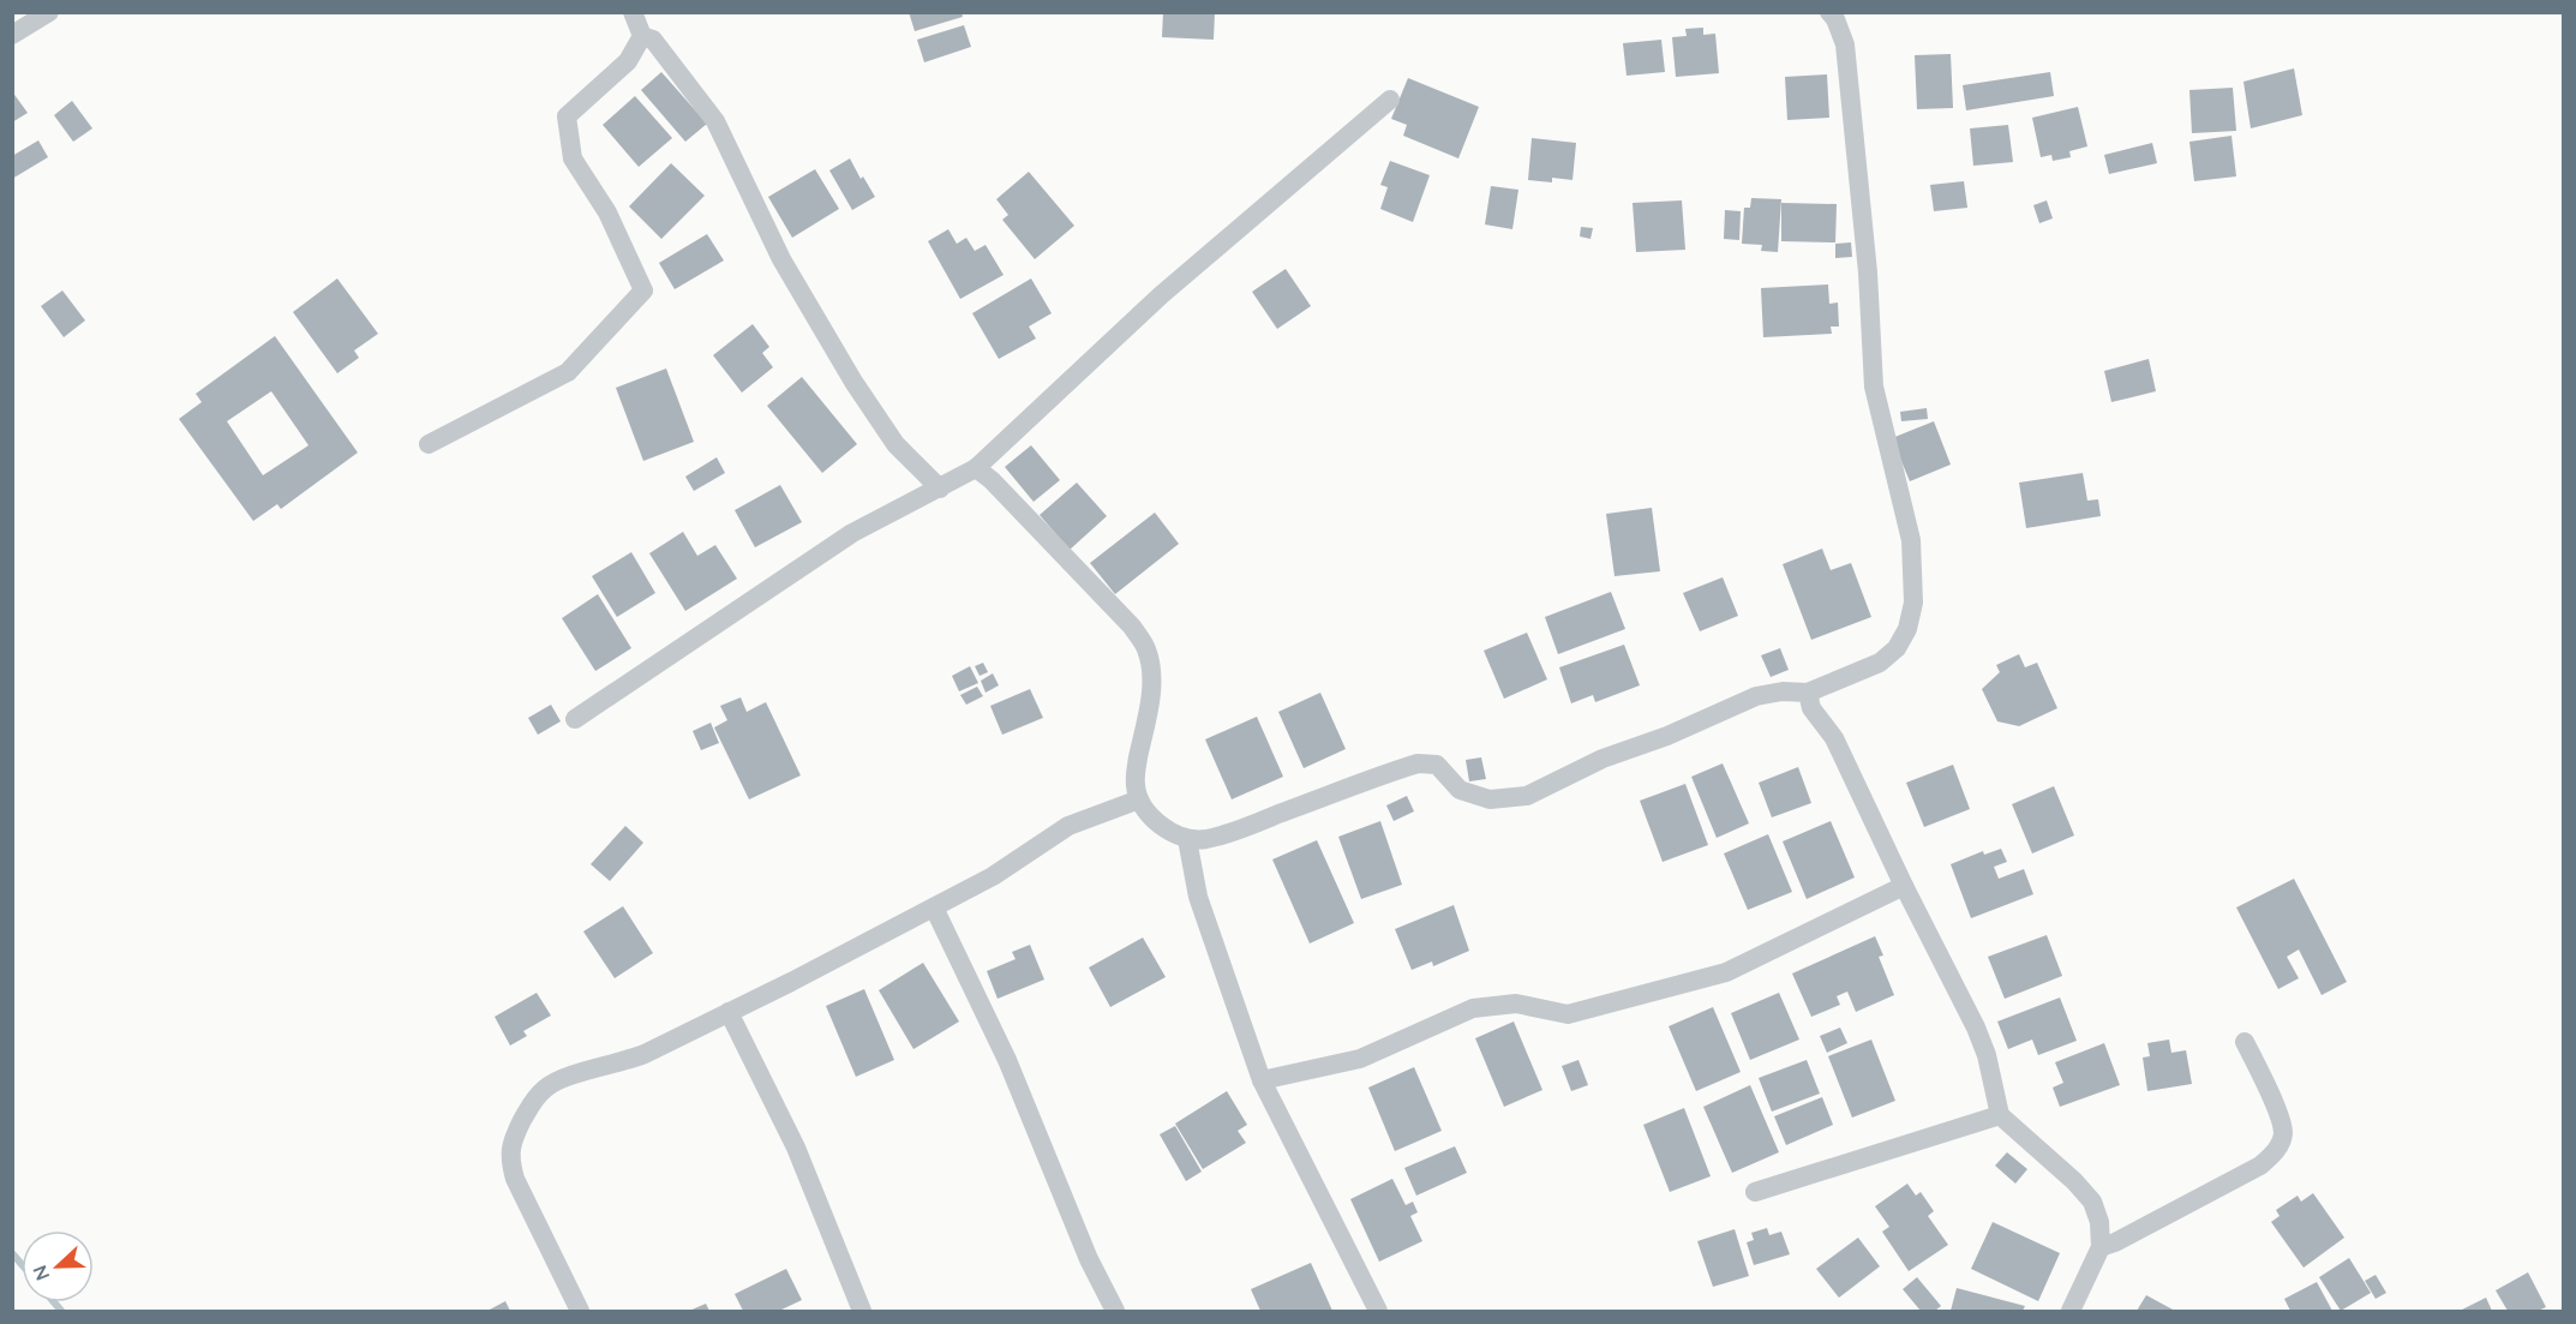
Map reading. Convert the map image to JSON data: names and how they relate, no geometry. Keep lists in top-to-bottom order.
{
  "north": "left"
}
